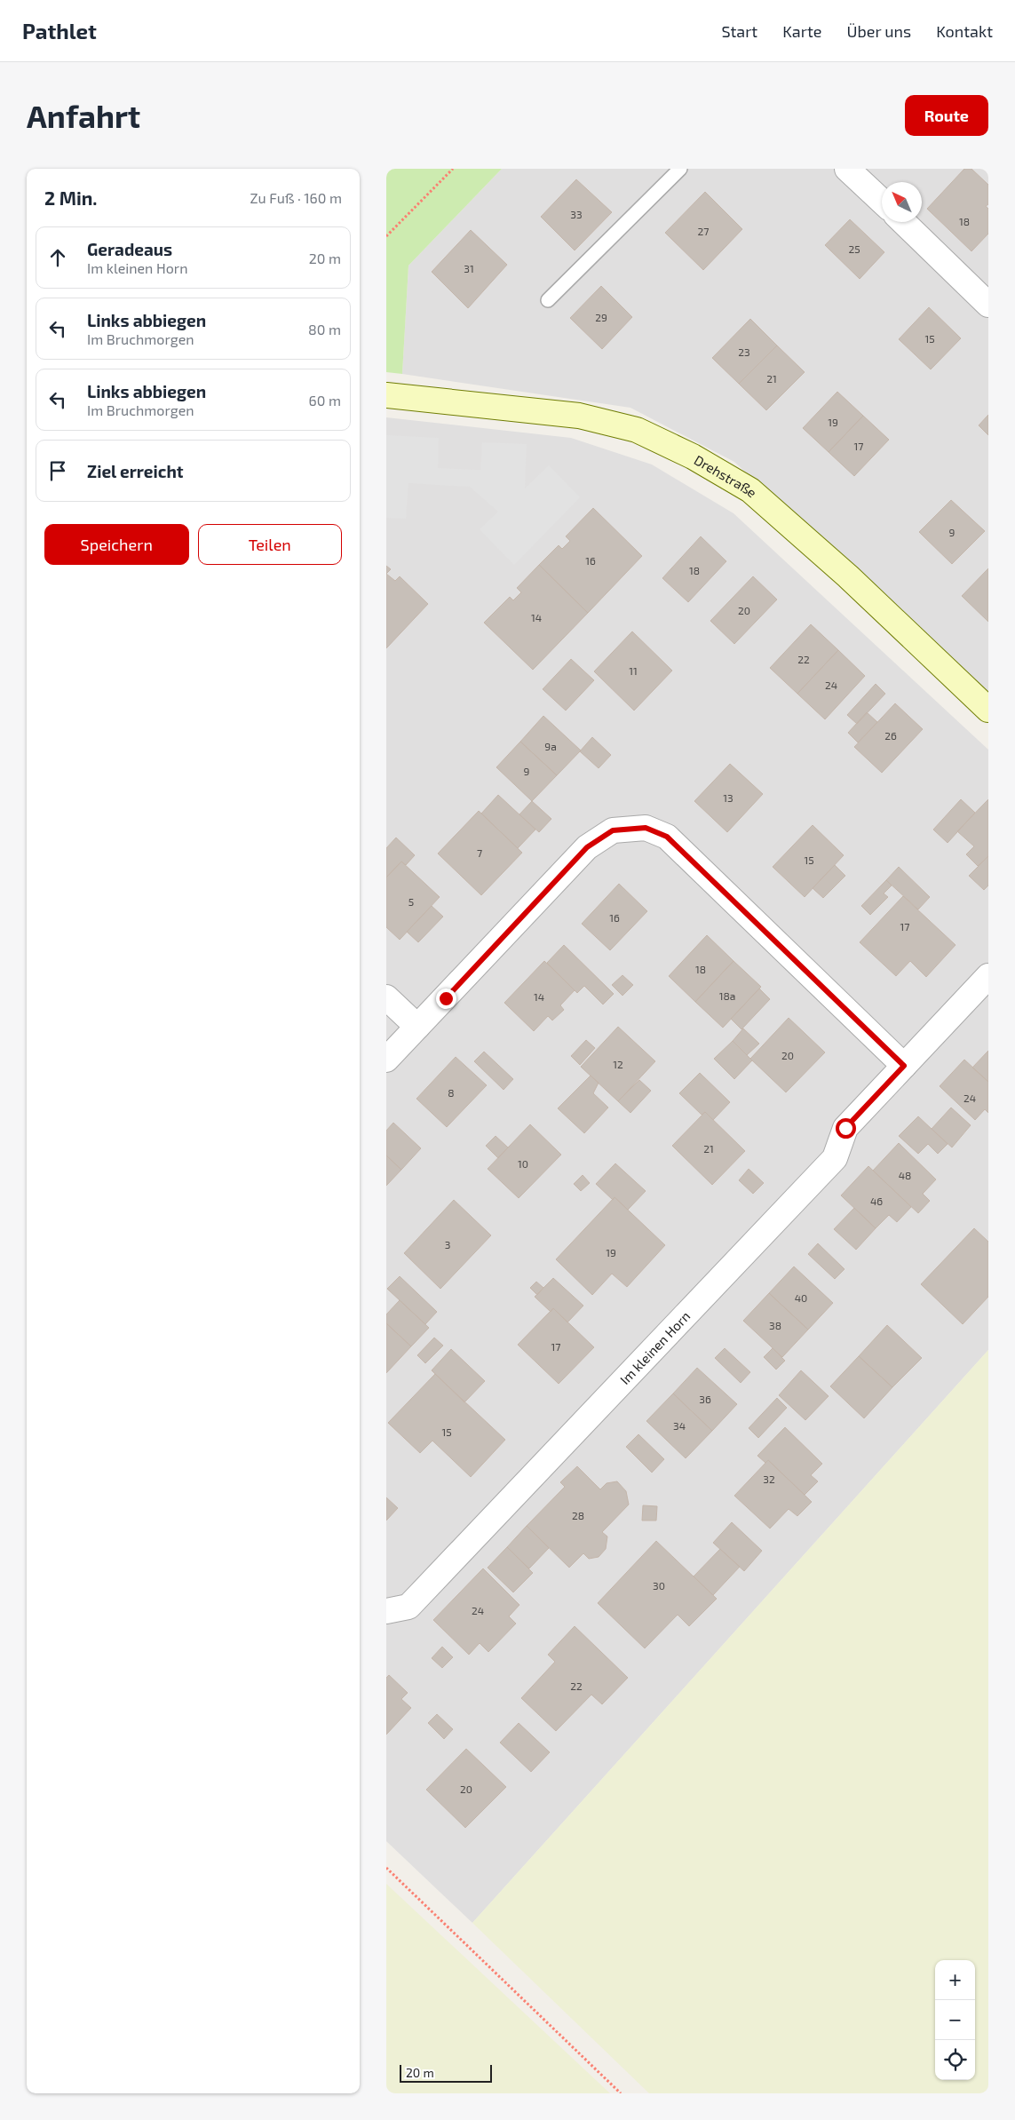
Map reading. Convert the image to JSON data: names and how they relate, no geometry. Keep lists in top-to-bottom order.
{
  "streets": {
    "street": ["Drehstraße", "Im kleinen Horn"]
  },
  "house_numbers": [
    "33",
    "18",
    "27",
    "25",
    "31",
    "29",
    "15",
    "23",
    "21",
    "19",
    "17",
    "9",
    "16",
    "18",
    "20",
    "14",
    "22",
    "11",
    "24",
    "26",
    "9a",
    "9",
    "13",
    "7",
    "15",
    "5",
    "16",
    "17",
    "18",
    "18a",
    "14",
    "20",
    "12",
    "8",
    "24",
    "21",
    "10",
    "48",
    "46",
    "3",
    "19",
    "40",
    "38",
    "17",
    "36",
    "34",
    "15",
    "32",
    "28",
    "30",
    "24",
    "22",
    "20"
  ],
  "scale_bar": "20 m",
  "north": "top left",
  "page": {
    "header": "Pathlet",
    "nav": [
      "Start",
      "Karte",
      "Über uns",
      "Kontakt"
    ],
    "buttons": [
      "Route",
      ["Speichern", "Teilen"]
    ],
    "title": "Anfahrt",
    "heading": ["2 Min.", "Zu Fuß · 160 m"],
    "list": [
      ["Geradeaus", "Im kleinen Horn", "20 m"],
      ["Links abbiegen", "Im Bruchmorgen", "80 m"],
      ["Links abbiegen", "Im Bruchmorgen", "60 m"],
      "Ziel erreicht"
    ],
    "map_buttons": ["+", "−"],
    "scale": "20 m"
  }
}
